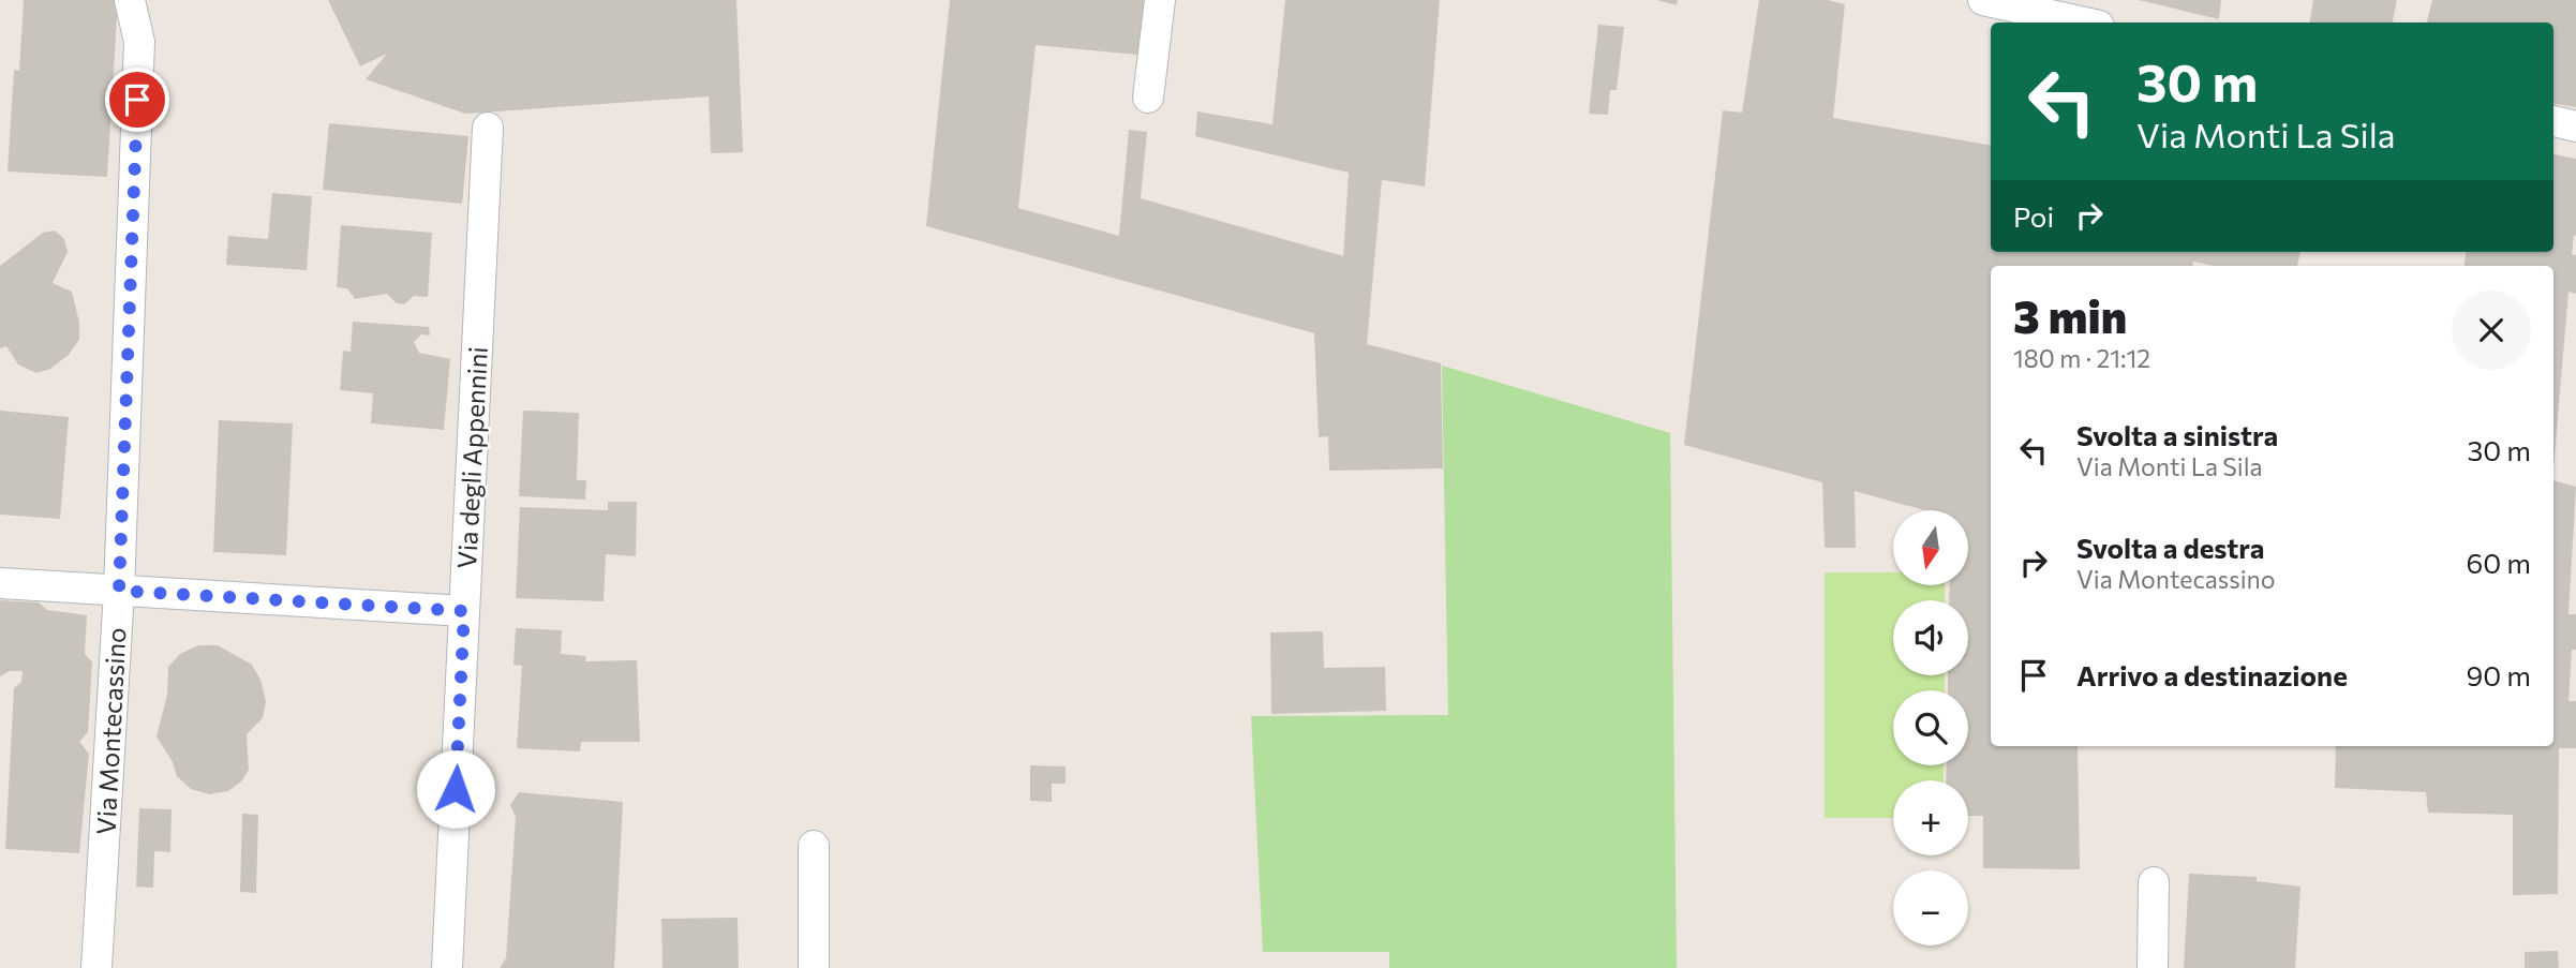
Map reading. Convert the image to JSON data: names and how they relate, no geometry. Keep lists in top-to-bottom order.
{
  "streets": {
    "street": ["Via degli Appennini", "Via Montecassino"]
  },
  "north": "bottom",
  "page": {
    "turn": ["30 m", "Via Monti La Sila"],
    "then": "Poi",
    "heading": ["3 min", "180 m · 21:12"],
    "list": [
      {
        "name": "Svolta a sinistra",
        "note": "Via Monti La Sila",
        "value": "30 m"
      },
      {
        "name": "Svolta a destra",
        "note": "Via Montecassino",
        "value": "60 m"
      },
      {
        "name": "Arrivo a destinazione",
        "value": "90 m"
      }
    ],
    "map_buttons": ["+", "−"]
  }
}
